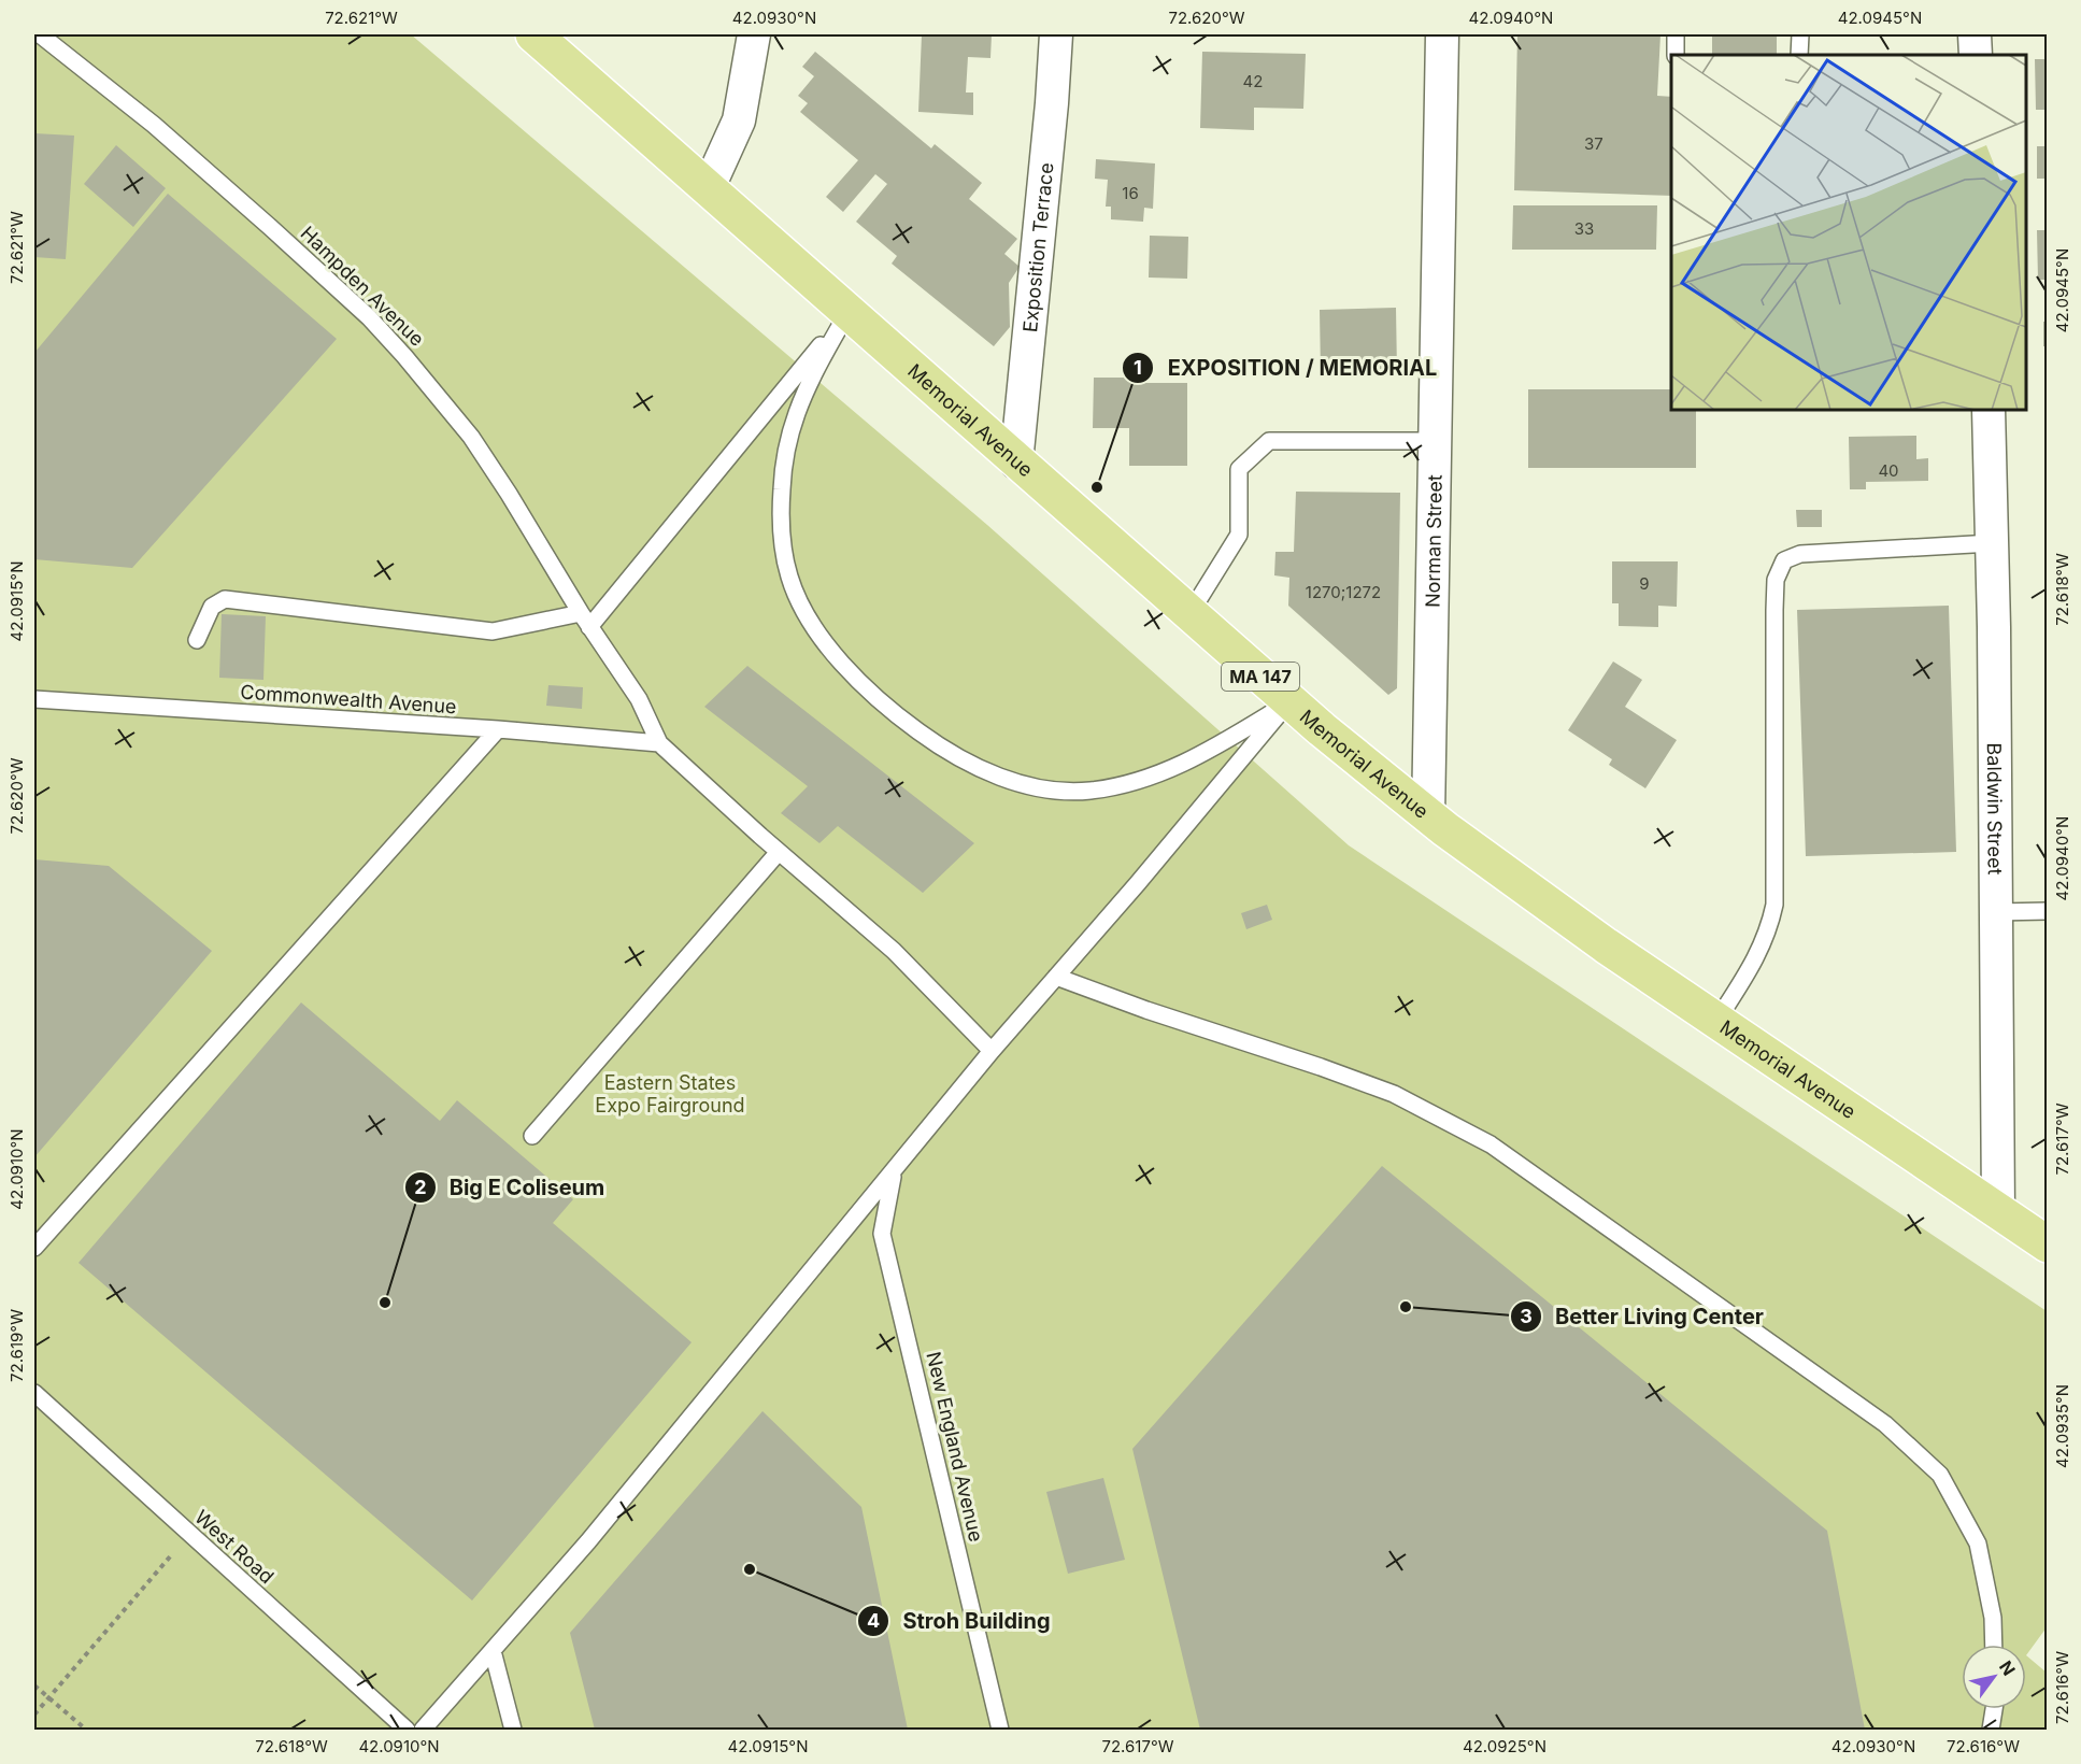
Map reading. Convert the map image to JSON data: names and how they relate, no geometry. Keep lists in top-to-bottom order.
{
  "streets": {
    "main road": ["Memorial Avenue", "MA 147"],
    "street": ["Exposition Terrace", "Norman Street", "Baldwin Street"],
    "lane": [
      "Hampden Avenue",
      "Commonwealth Avenue",
      "New England Avenue",
      "West Road"
    ]
  },
  "crossings": [
    ["Exposition Terrace", "Memorial Avenue"],
    ["Hampden Avenue", "Commonwealth Avenue"],
    ["Memorial Avenue", "Norman Street"],
    ["Memorial Avenue", "Baldwin Street"]
  ],
  "parks": ["Eastern States Expo Fairground"],
  "places": [
    "EXPOSITION / MEMORIAL",
    "Big E Coliseum",
    "Better Living Center",
    "Stroh Building"
  ],
  "house_numbers": [
    "42",
    "37",
    "16",
    "33",
    "40",
    "9",
    "1270;1272"
  ],
  "north": "top right",
  "coordinates": [
    "72.621°W",
    "42.0930°N",
    "72.620°W",
    "42.0940°N",
    "42.0945°N",
    "72.618°W",
    "42.0915°N",
    "72.617°W",
    "42.0910°N",
    "72.619°W",
    "42.0935°N",
    "72.616°W",
    "42.0925°N"
  ]
}
